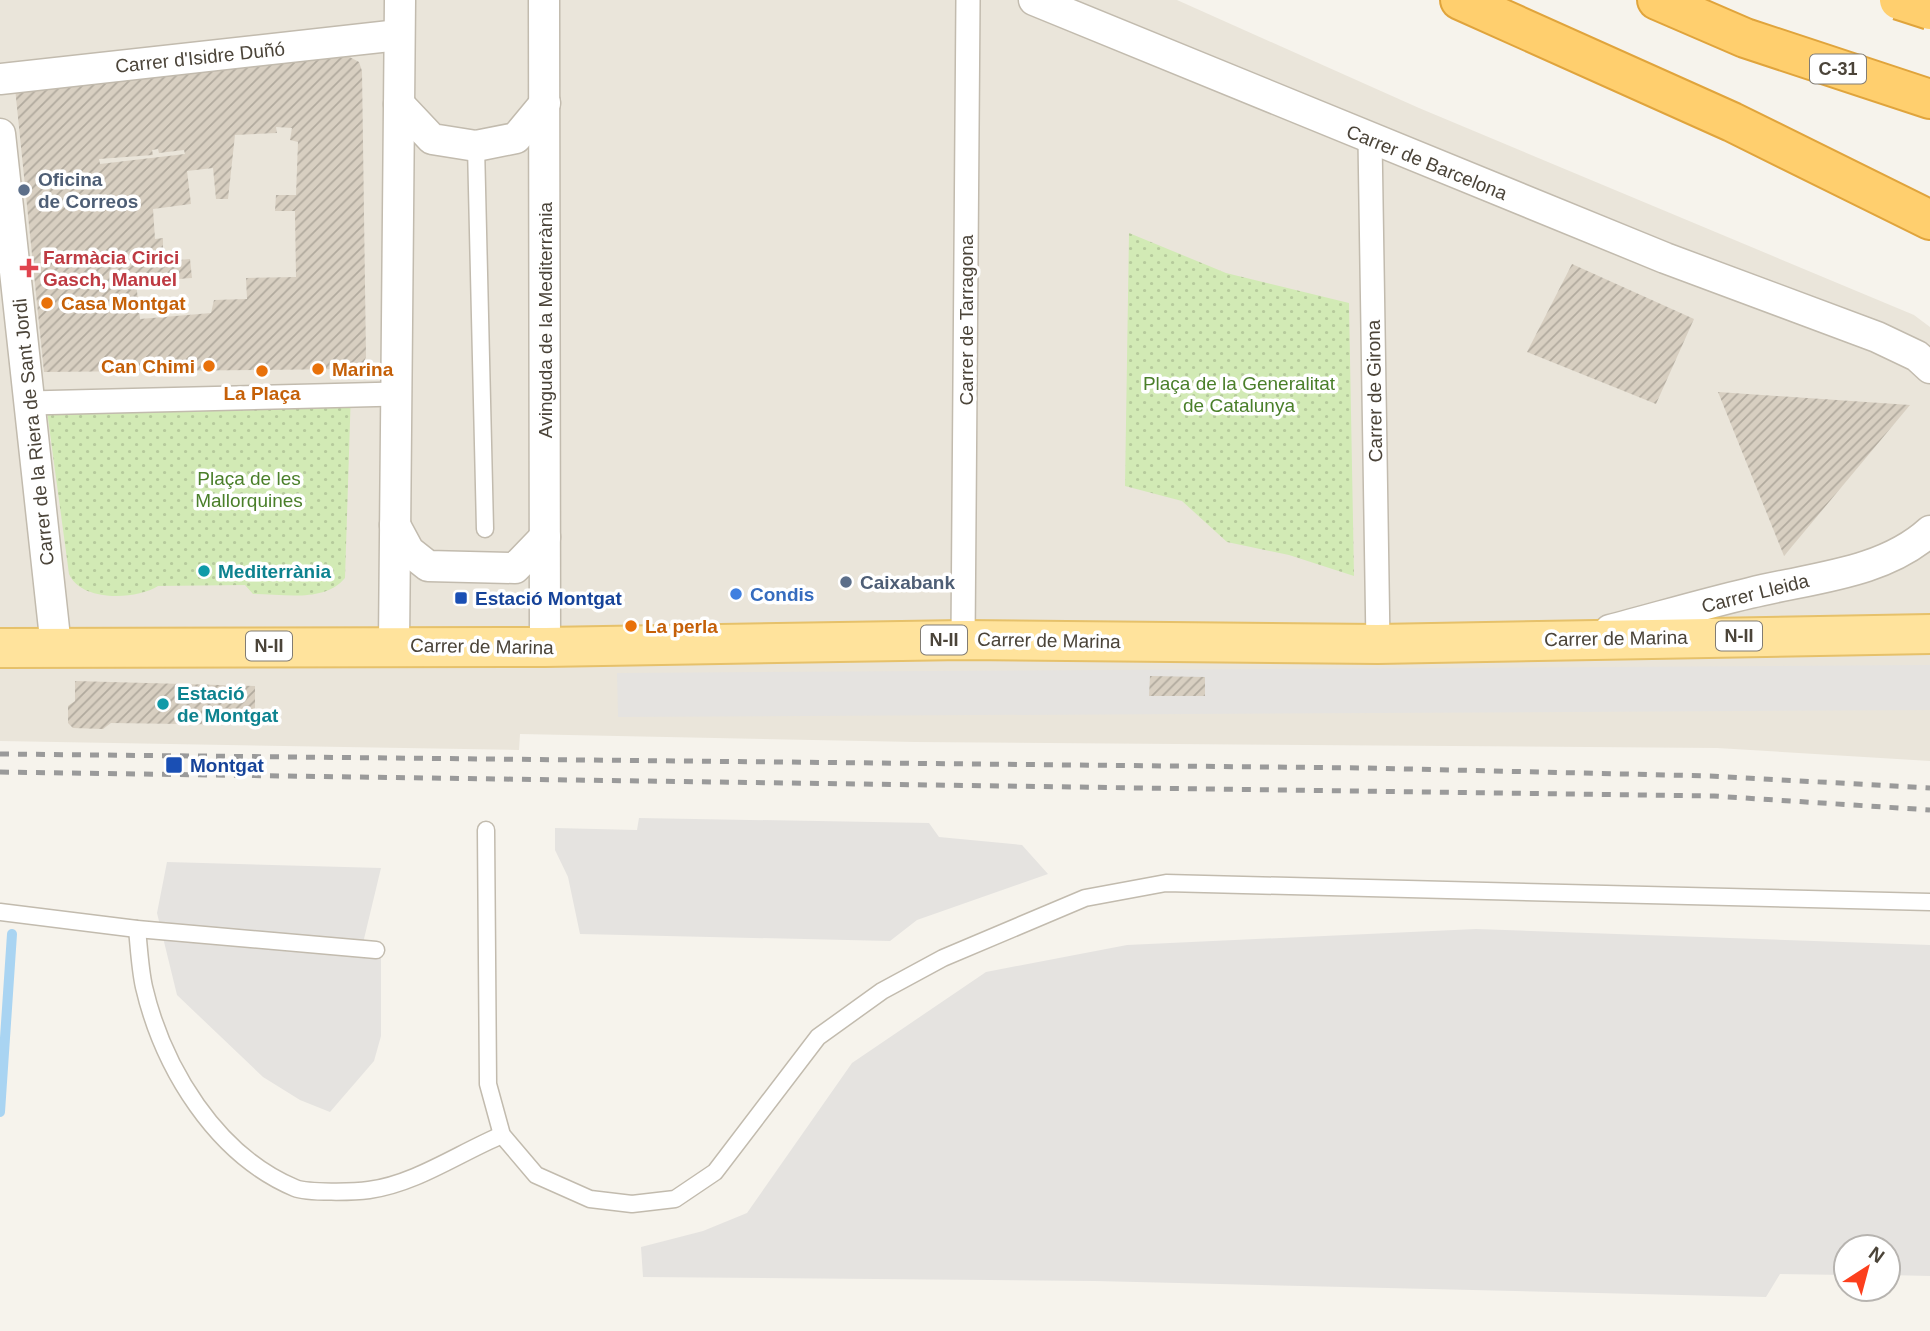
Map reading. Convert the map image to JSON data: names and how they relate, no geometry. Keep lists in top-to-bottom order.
{
  "streets": {
    "highway": ["C-31"],
    "main road": ["N-II", "Carrer de Marina"],
    "street": [
      "Carrer d'Isidre Duñó",
      "Carrer de Barcelona",
      "Avinguda de la Mediterrània",
      "Carrer de Tarragona",
      "Carrer de Girona",
      "Carrer de la Riera de Sant Jordi",
      "Carrer Lleida"
    ]
  },
  "crossings": [
    ["Carrer de Barcelona", "Carrer de Girona"],
    ["Avinguda de la Mediterrània", "Carrer de Marina"],
    ["Carrer de Tarragona", "Carrer de Marina"],
    ["Carrer de Girona", "Carrer de Marina"],
    ["Carrer de la Riera de Sant Jordi", "Carrer de Marina"],
    ["Carrer Lleida", "Carrer de Marina"]
  ],
  "parks": ["Plaça de la Generalitat de Catalunya", "Plaça de les Mallorquines"],
  "places": {
    "other": [
      "Oficina de Correos",
      "Casa Montgat",
      "Can Chimi",
      "Marina",
      "La Plaça",
      "Mediterrània",
      "Caixabank",
      "Condis",
      "La perla",
      "Estació de Montgat"
    ],
    "health": ["Farmàcia Cirici Gasch, Manuel"],
    "transit": ["Estació Montgat", "Montgat"]
  },
  "north": "top right"
}
